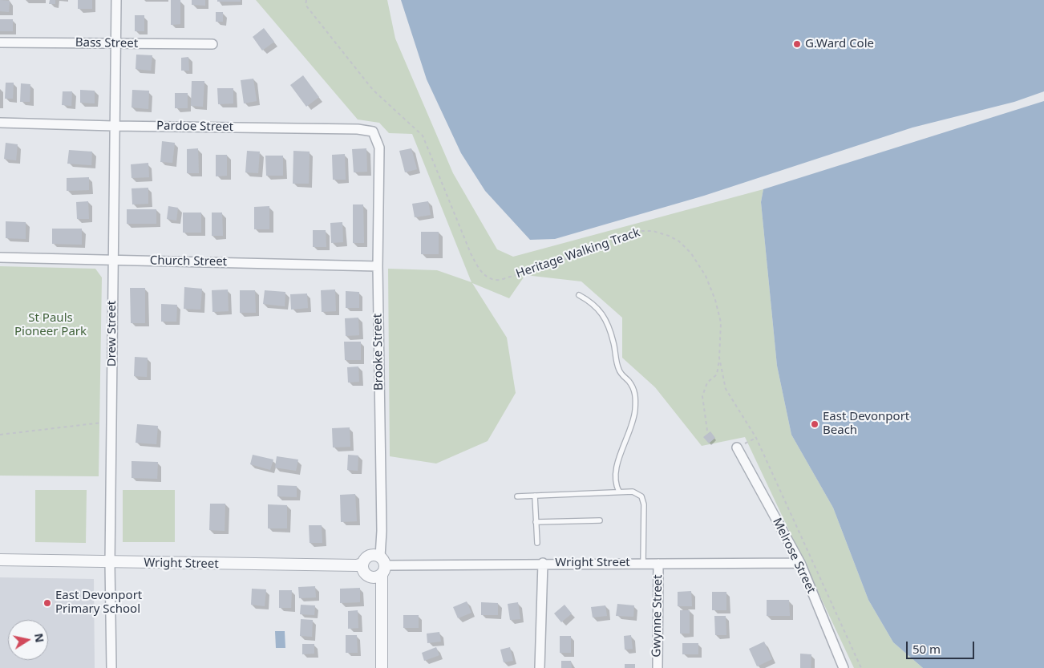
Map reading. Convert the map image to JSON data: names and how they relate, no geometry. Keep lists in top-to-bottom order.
{
  "streets": {
    "street": [
      "Bass Street",
      "Pardoe Street",
      "Church Street",
      "Drew Street",
      "Brooke Street",
      "Melrose Street",
      "Wright Street",
      "Gwynne Street"
    ],
    "path": ["Heritage Walking Track"]
  },
  "crossings": [
    ["Bass Street", "Drew Street"],
    ["Pardoe Street", "Drew Street"],
    ["Pardoe Street", "Brooke Street"],
    ["Church Street", "Drew Street"],
    ["Church Street", "Brooke Street"],
    ["Drew Street", "Wright Street"],
    ["Brooke Street", "Wright Street"],
    ["Melrose Street", "Wright Street"],
    ["Wright Street", "Gwynne Street"]
  ],
  "parks": ["St Pauls Pioneer Park"],
  "places": ["G.Ward Cole", "East Devonport Beach", "East Devonport Primary School"],
  "scale_bar": "50 m",
  "north": "right"
}
